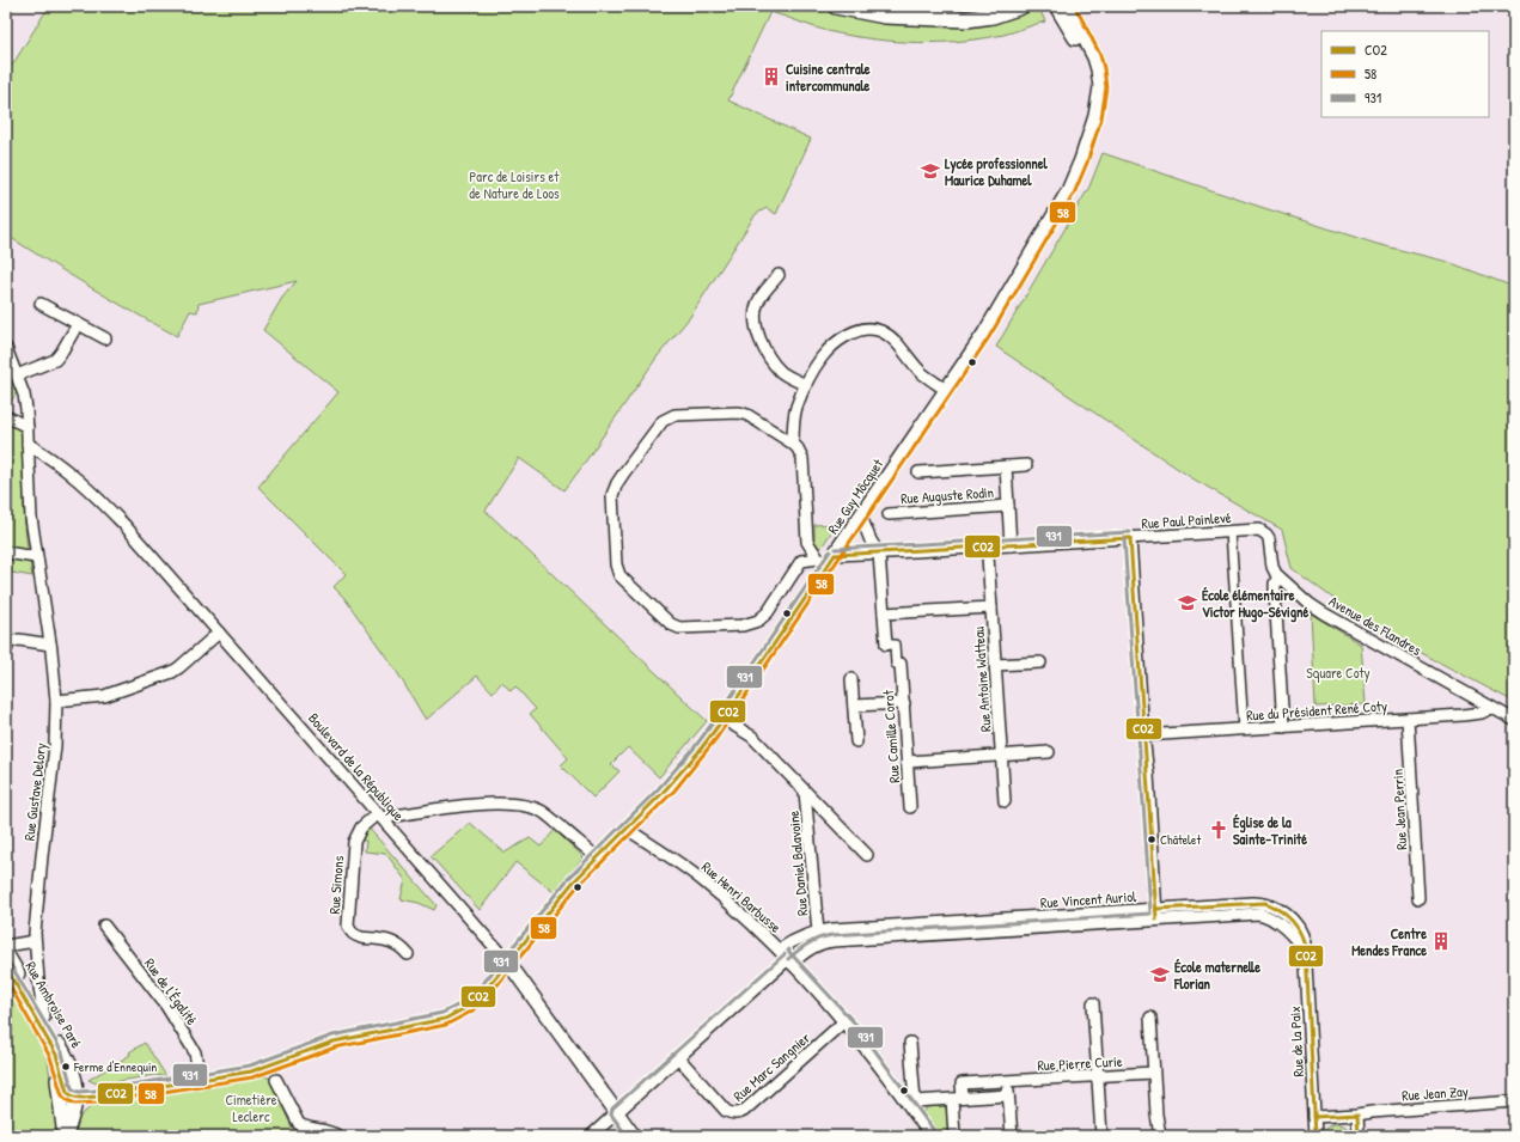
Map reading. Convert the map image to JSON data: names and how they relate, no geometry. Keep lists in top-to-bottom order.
{
  "streets": {
    "street": [
      "Rue Auguste Rodin",
      "Rue Guy Môcquet",
      "Rue Paul Painlevé",
      "Avenue des Flandres",
      "Rue Antoine Watteau",
      "Rue du Président René Coty",
      "Rue Camille Corot",
      "Boulevard de la République",
      "Rue Gustave Delory",
      "Rue Jean Perrin",
      "Rue Daniel Balavoine",
      "Rue Simons",
      "Rue Henri Barbusse",
      "Rue Vincent Auriol",
      "Rue de l'Égalité",
      "Rue Ambroise Paré",
      "Rue de la Paix",
      "Rue Pierre Curie",
      "Rue Marc Sangnier",
      "Rue Jean Zay"
    ]
  },
  "crossings": [
    ["Rue Guy Môcquet", "Rue Paul Painlevé"],
    ["Rue Guy Môcquet", "Boulevard de la République"],
    ["Rue Guy Môcquet", "Rue Daniel Balavoine"],
    ["Rue Guy Môcquet", "Rue Henri Barbusse"],
    ["Rue Guy Môcquet", "Rue de l'Égalité"],
    ["Rue Guy Môcquet", "Rue Ambroise Paré"],
    ["Rue Paul Painlevé", "Avenue des Flandres"],
    ["Avenue des Flandres", "Rue du Président René Coty"],
    ["Rue du Président René Coty", "Rue Jean Perrin"],
    ["Boulevard de la République", "Rue Gustave Delory"],
    ["Boulevard de la République", "Rue Simons"],
    ["Boulevard de la République", "Rue Vincent Auriol"],
    ["Rue Gustave Delory", "Rue Ambroise Paré"],
    ["Rue Daniel Balavoine", "Rue Vincent Auriol"],
    ["Rue Henri Barbusse", "Rue Vincent Auriol"],
    ["Rue Henri Barbusse", "Rue Marc Sangnier"],
    ["Rue Vincent Auriol", "Rue de la Paix"],
    ["Rue Vincent Auriol", "Rue Marc Sangnier"]
  ],
  "parks": ["Parc de Loisirs et de Nature de Loos", "Square Coty", "Cimetière Leclerc"],
  "places": {
    "building": ["Cuisine centrale intercommunale", "Centre Mendes France"],
    "school or university": ["Lycée professionnel Maurice Duhamel", "École élémentaire Victor Hugo-Sévigné", "École maternelle Florian"],
    "church": ["Église de la Sainte-Trinité"],
    "other": ["Châtelet", "Ferme d'Ennequin"]
  },
  "lines": ["transit line 58", "transit line 931", "transit line CO2"],
  "legend": ["CO2", "58", "931"]
}
